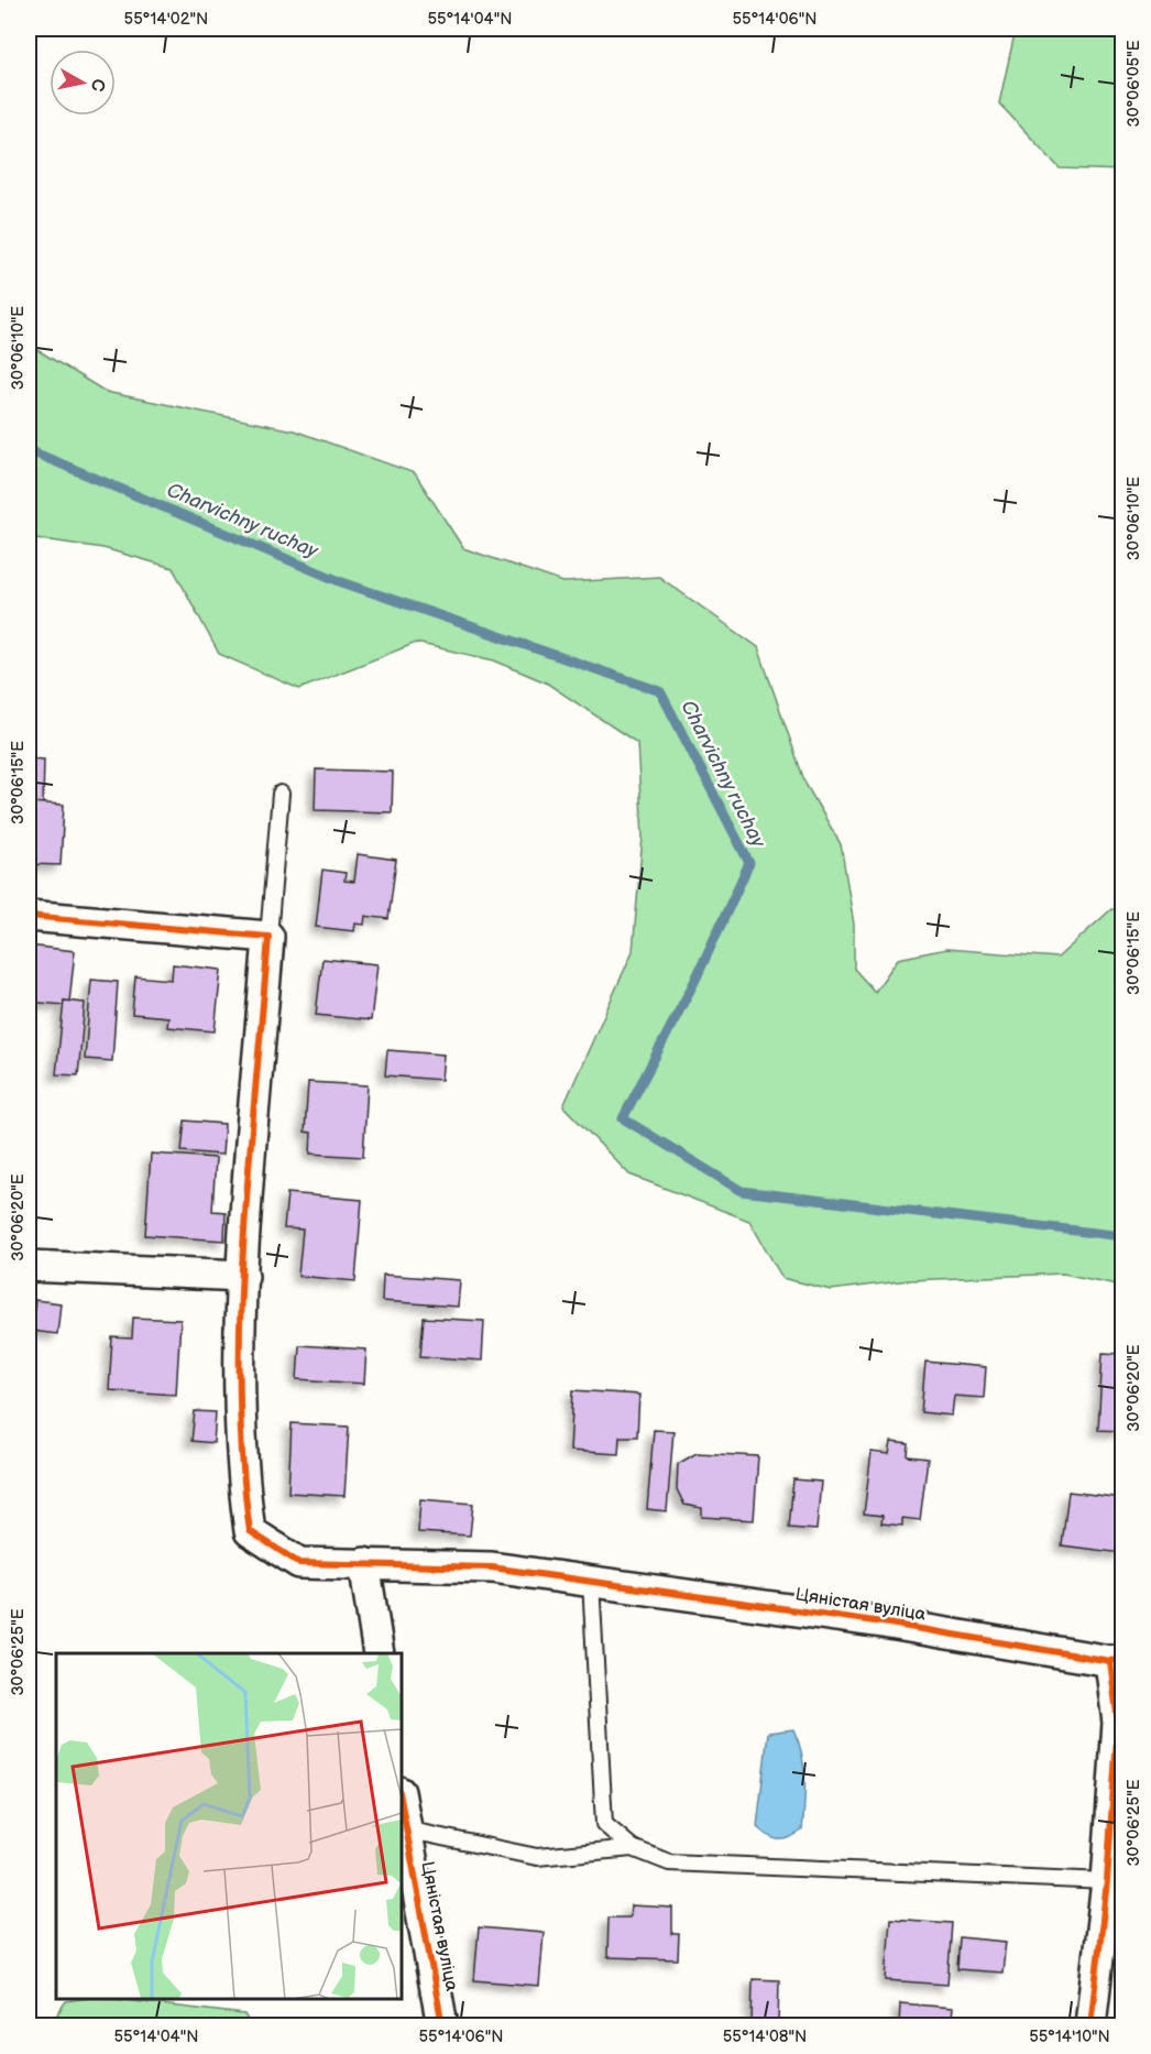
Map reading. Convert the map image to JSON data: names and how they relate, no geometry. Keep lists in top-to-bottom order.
{
  "streets": {
    "street": ["Цяністая вуліца"]
  },
  "water": ["Charvichny ruchay"],
  "north": "right",
  "coordinates": [
    "55°14'02\"N",
    "55°14'04\"N",
    "55°14'06\"N",
    "30°06'05\"E",
    "30°06'10\"E",
    "30°06'15\"E",
    "30°06'20\"E",
    "30°06'25\"E",
    "55°14'08\"N",
    "55°14'10\"N"
  ]
}
